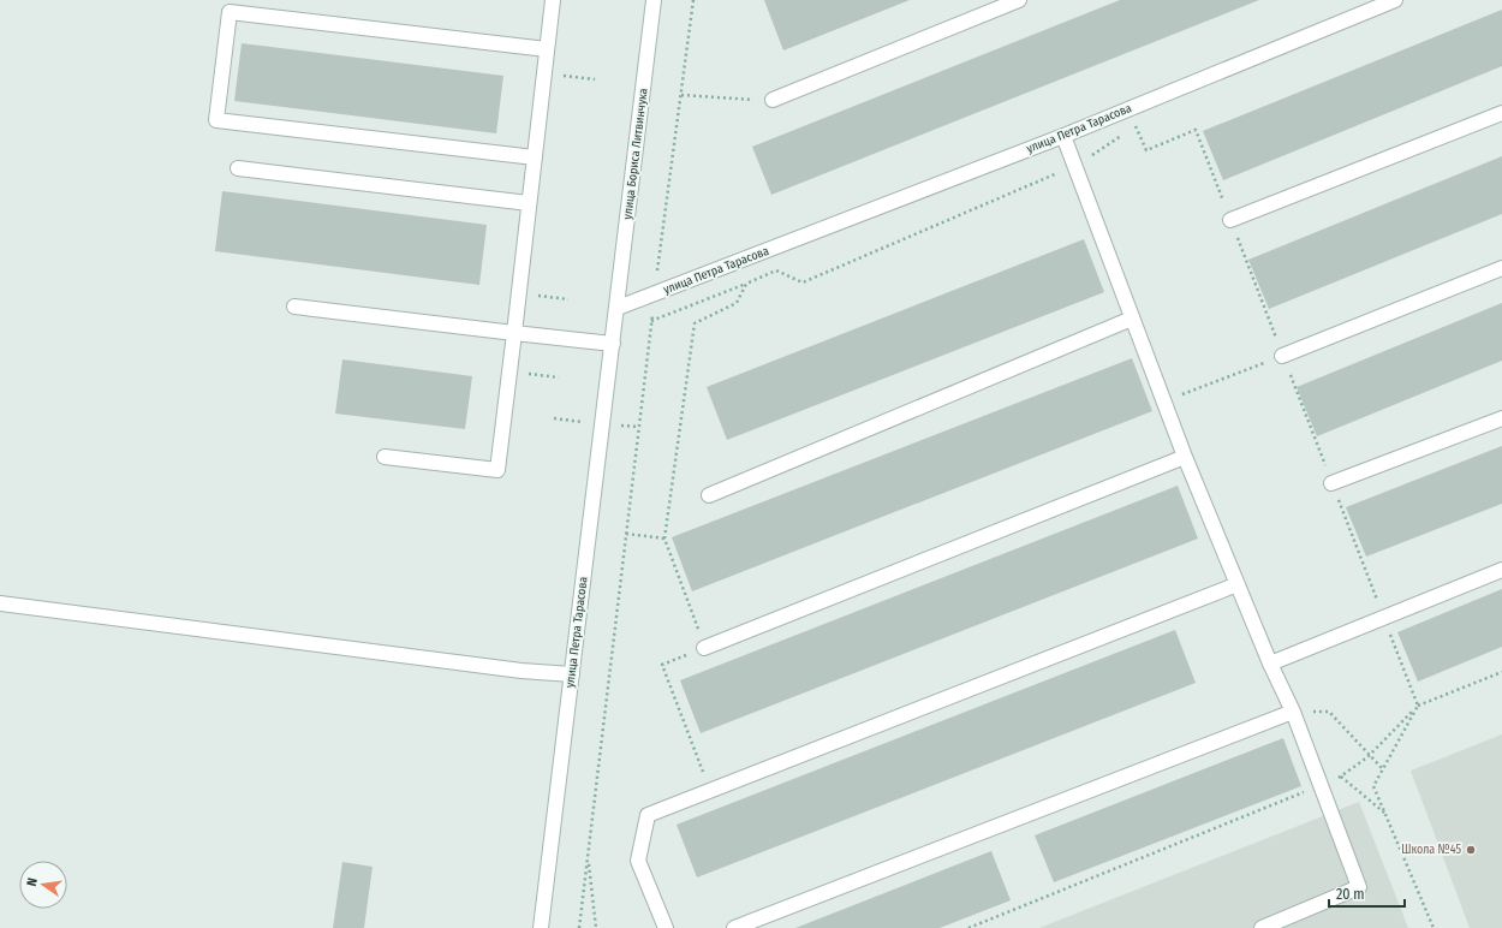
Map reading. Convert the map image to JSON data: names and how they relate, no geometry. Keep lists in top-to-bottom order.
{
  "streets": {
    "street": ["улица Петра Тарасова", "улица Бориса Литвинчука"]
  },
  "crossings": [
    ["улица Петра Тарасова", "улица Бориса Литвинчука"]
  ],
  "places": ["Школа №45"],
  "scale_bar": "20 m",
  "north": "left"
}
